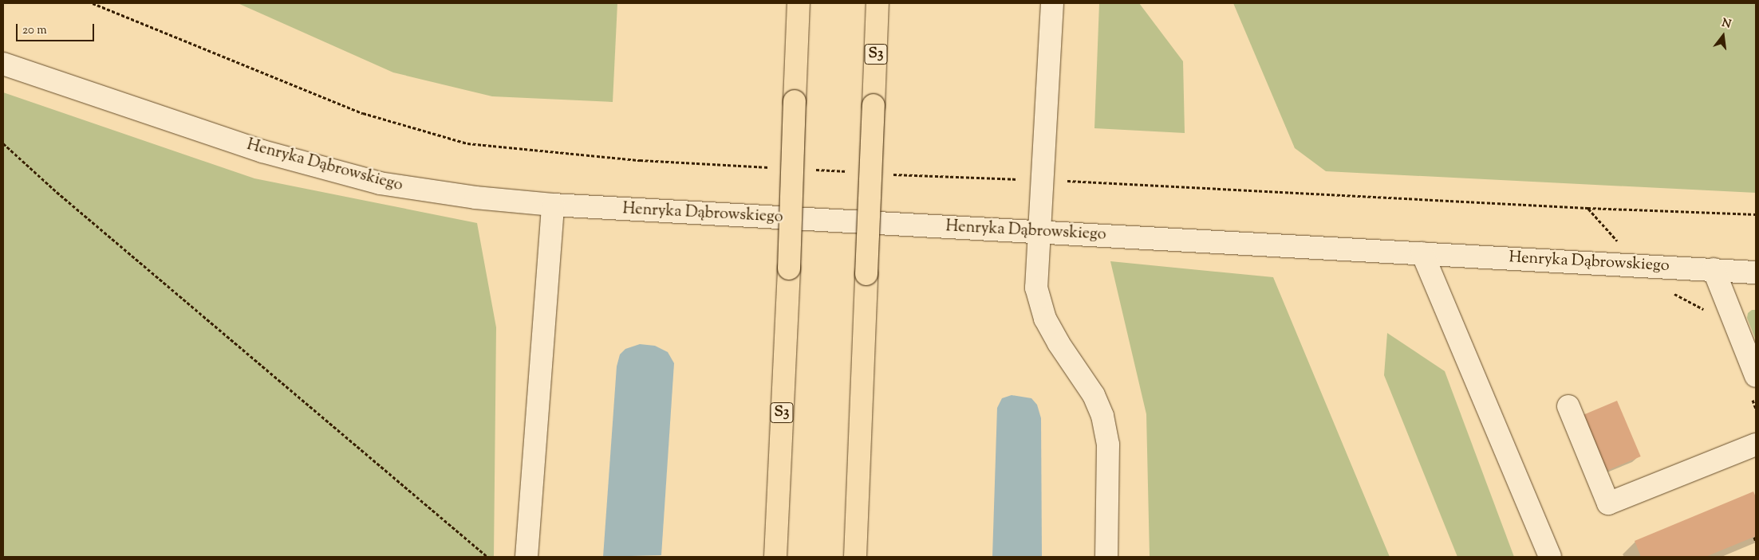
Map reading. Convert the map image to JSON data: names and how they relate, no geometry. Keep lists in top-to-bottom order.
{
  "streets": {
    "highway": ["S3"],
    "street": ["Henryka Dąbrowskiego"]
  },
  "scale_bar": "20 m",
  "north": "top"
}
